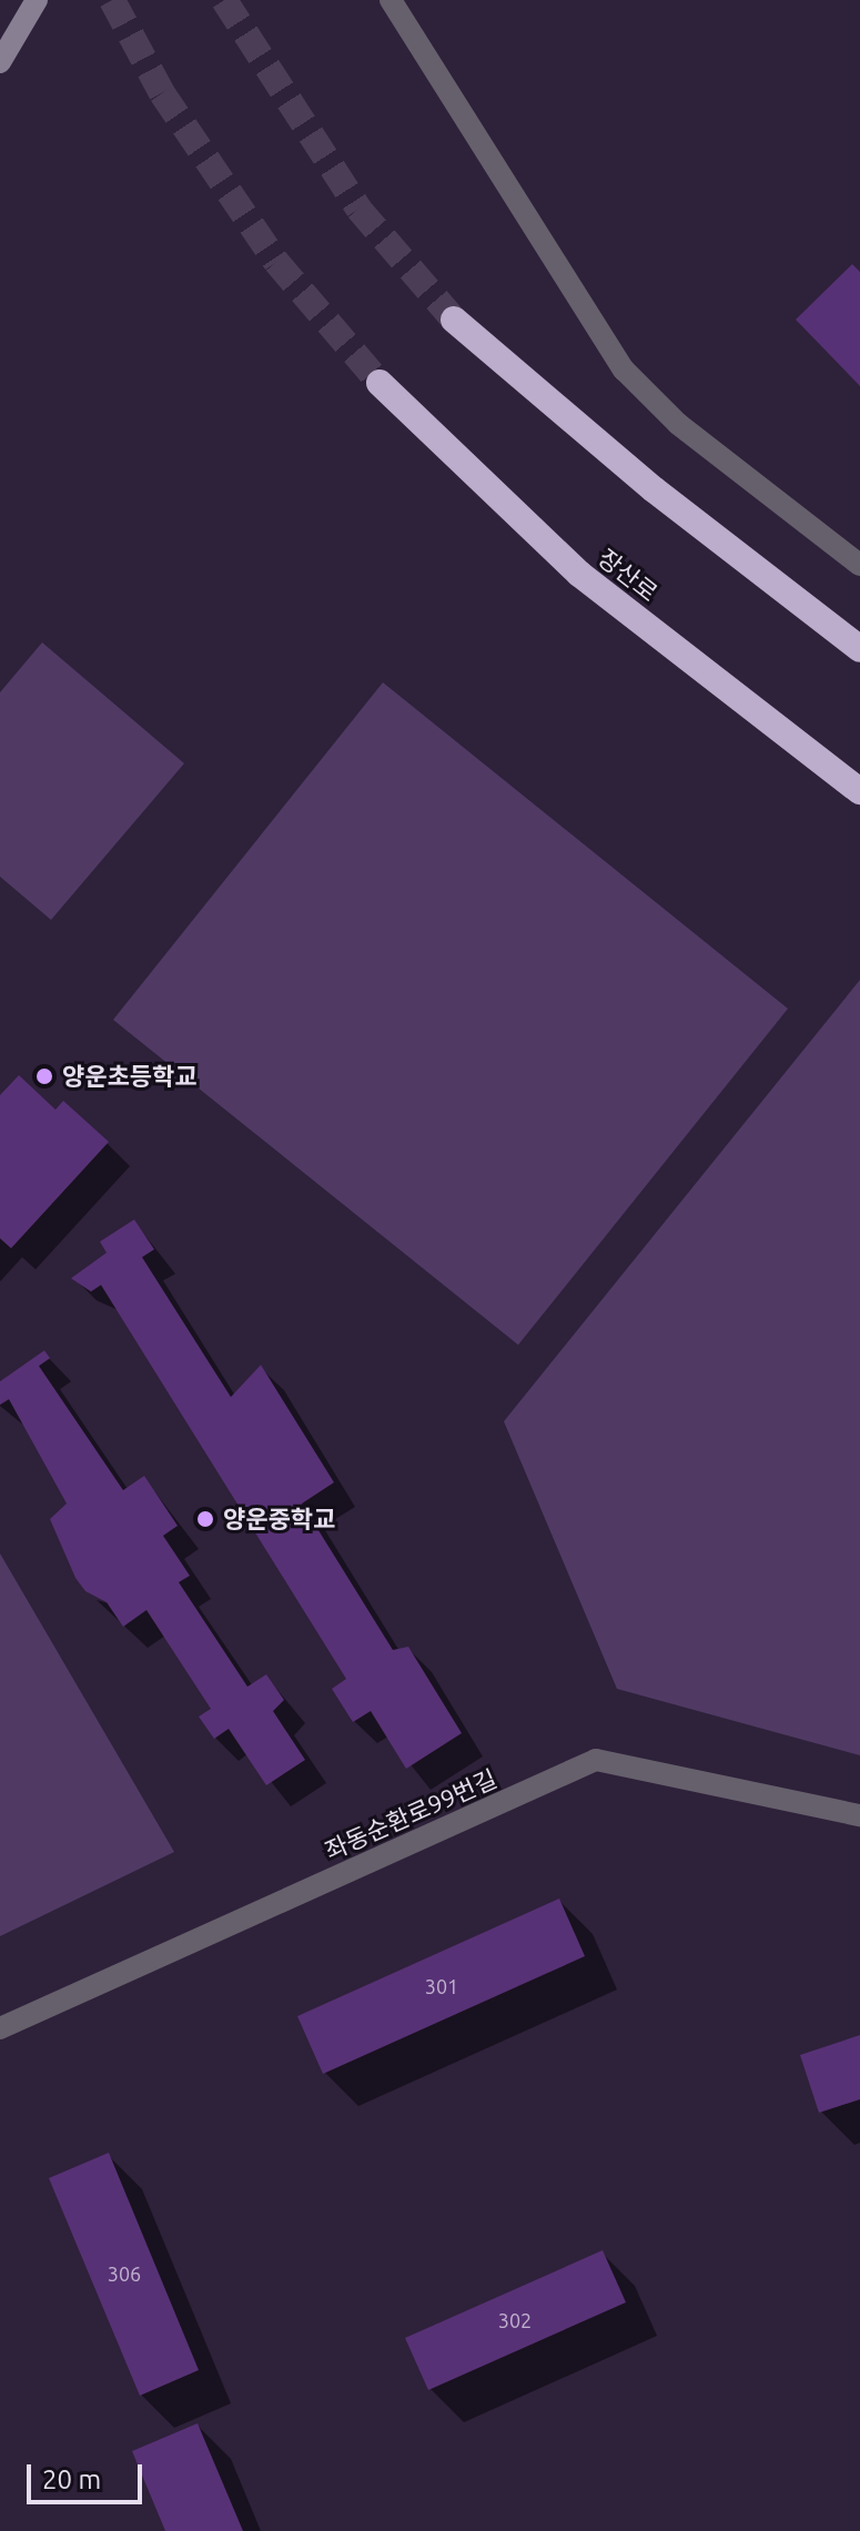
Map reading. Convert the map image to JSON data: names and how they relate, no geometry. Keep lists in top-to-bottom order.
{
  "streets": {
    "highway": ["장산로"],
    "street": ["좌동순환로99번길"]
  },
  "places": ["양운초등학교", "양운중학교"],
  "house_numbers": ["301", "306", "302"],
  "scale_bar": "20 m"
}
